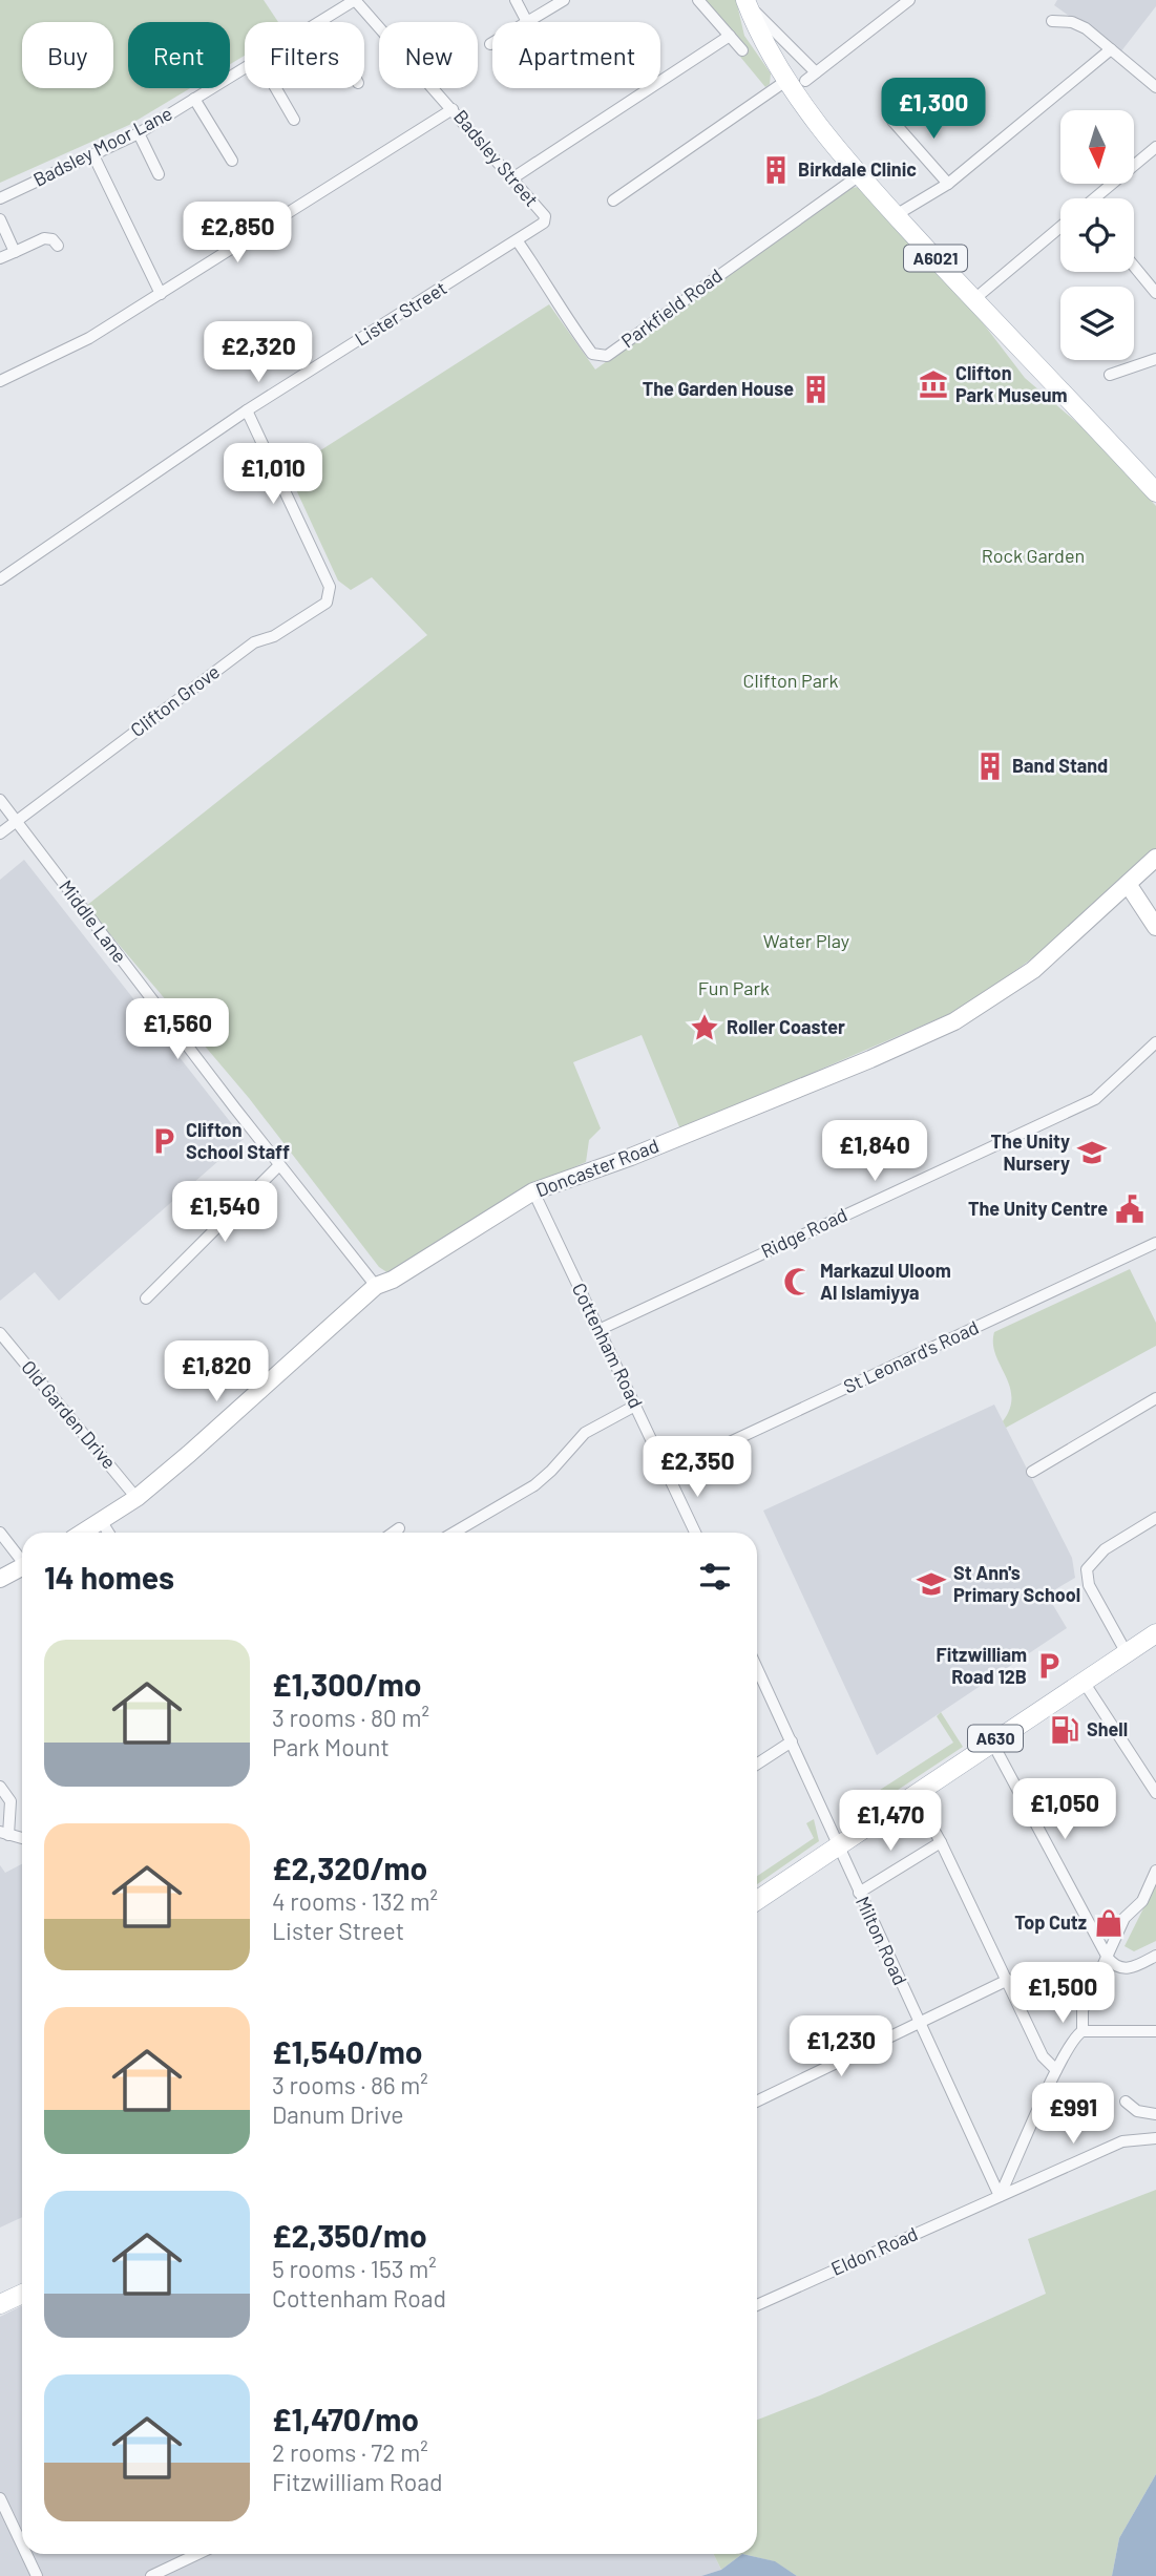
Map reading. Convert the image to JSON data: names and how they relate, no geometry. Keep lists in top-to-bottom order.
{
  "streets": {
    "main road": ["A6021", "A630"],
    "street": [
      "Badsley Moor Lane",
      "Badsley Street",
      "Parkfield Road",
      "Lister Street",
      "Clifton Grove",
      "Middle Lane",
      "Doncaster Road",
      "Ridge Road",
      "Cottenham Road",
      "St Leonard's Road",
      "Old Garden Drive",
      "Milton Road",
      "Eldon Road"
    ]
  },
  "crossings": [
    ["Badsley Moor Lane", "Badsley Street"],
    ["Badsley Street", "Lister Street"],
    ["A6021", "Parkfield Road"],
    ["Parkfield Road", "Lister Street"],
    ["Lister Street", "Clifton Grove"],
    ["Clifton Grove", "Middle Lane"],
    ["Middle Lane", "Doncaster Road"],
    ["Doncaster Road", "Cottenham Road"],
    ["Doncaster Road", "Old Garden Drive"],
    ["Ridge Road", "Cottenham Road"],
    ["Cottenham Road", "St Leonard's Road"],
    ["A630", "Milton Road"],
    ["Milton Road", "Eldon Road"]
  ],
  "parks": [
    "Rock Garden",
    "Clifton Park",
    "Water Play",
    "Fun Park"
  ],
  "places": {
    "building": ["Birkdale Clinic", "The Garden House", "Band Stand"],
    "museum": ["Clifton Park Museum"],
    "place": ["Roller Coaster"],
    "parking": ["Clifton School Staff", "Fitzwilliam Road 12B"],
    "school or university": ["The Unity Nursery", "St Ann's Primary School"],
    "public building": ["The Unity Centre"],
    "mosque": ["Markazul Uloom Al Islamiyya"],
    "fuel station": ["Shell"],
    "shop": ["Top Cutz"]
  },
  "north": "bottom",
  "page": {
    "chip": [
      "Buy",
      "Rent",
      "Filters",
      "New",
      "Apartment"
    ],
    "price": [
      "£1,300",
      "£2,850",
      "£2,320",
      "£1,010",
      "£1,560",
      "£1,840",
      "£1,540",
      "£1,820",
      "£2,350",
      "£1,050",
      "£1,470",
      "£1,500",
      "£1,230",
      "£991"
    ],
    "heading": "14 homes",
    "list": [
      {
        "name": "£1,300/mo",
        "note": "3 rooms · 80 m² · Park Mount"
      },
      {
        "name": "£2,320/mo",
        "note": "4 rooms · 132 m² · Lister Street"
      },
      {
        "name": "£1,540/mo",
        "note": "3 rooms · 86 m² · Danum Drive"
      },
      {
        "name": "£2,350/mo",
        "note": "5 rooms · 153 m² · Cottenham Road"
      },
      {
        "name": "£1,470/mo",
        "note": "2 rooms · 72 m² · Fitzwilliam Road"
      }
    ]
  }
}
